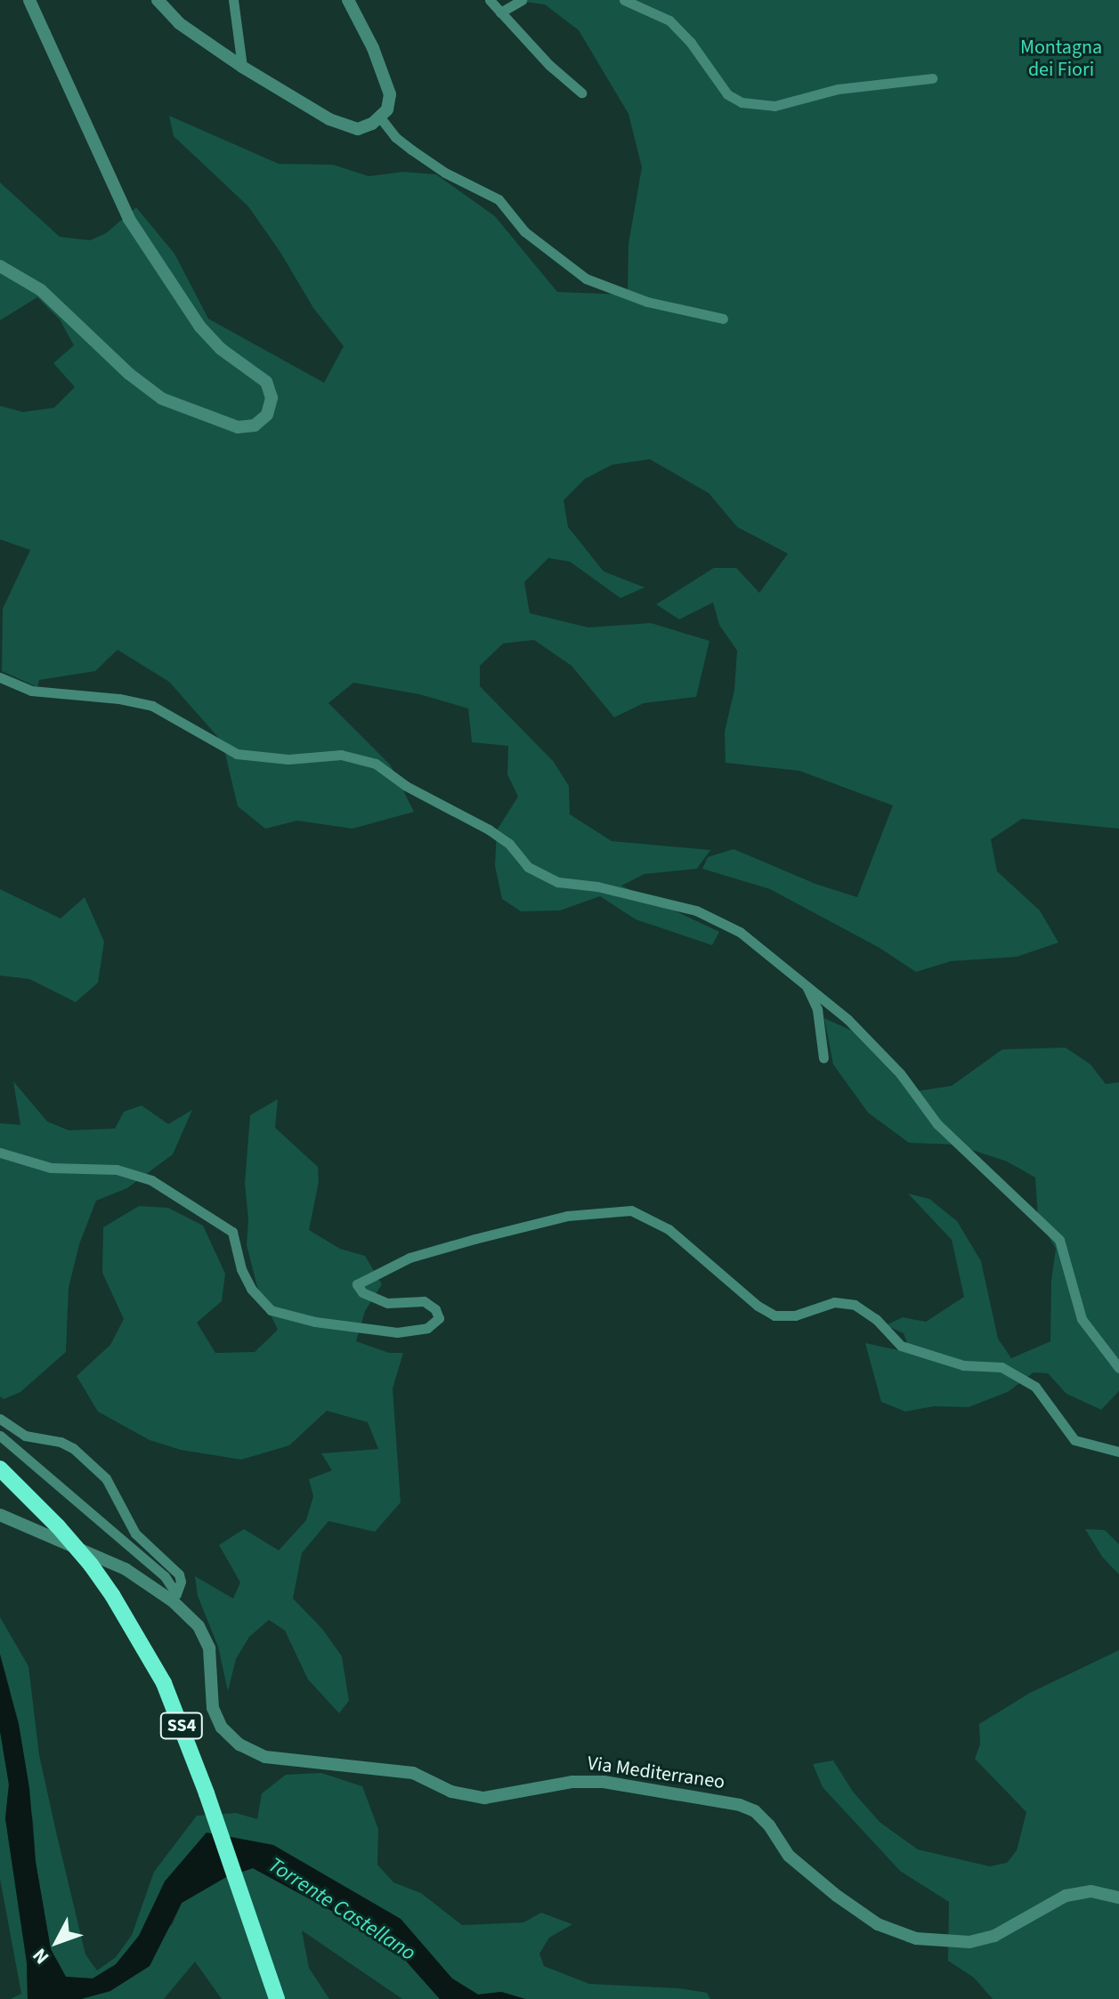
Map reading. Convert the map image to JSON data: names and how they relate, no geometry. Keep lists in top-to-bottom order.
{
  "streets": {
    "highway": ["SS4"],
    "street": ["Via Mediterraneo"]
  },
  "water": ["Torrente Castellano"],
  "parks": ["Montagna dei Fiori"],
  "north": "bottom left"
}
